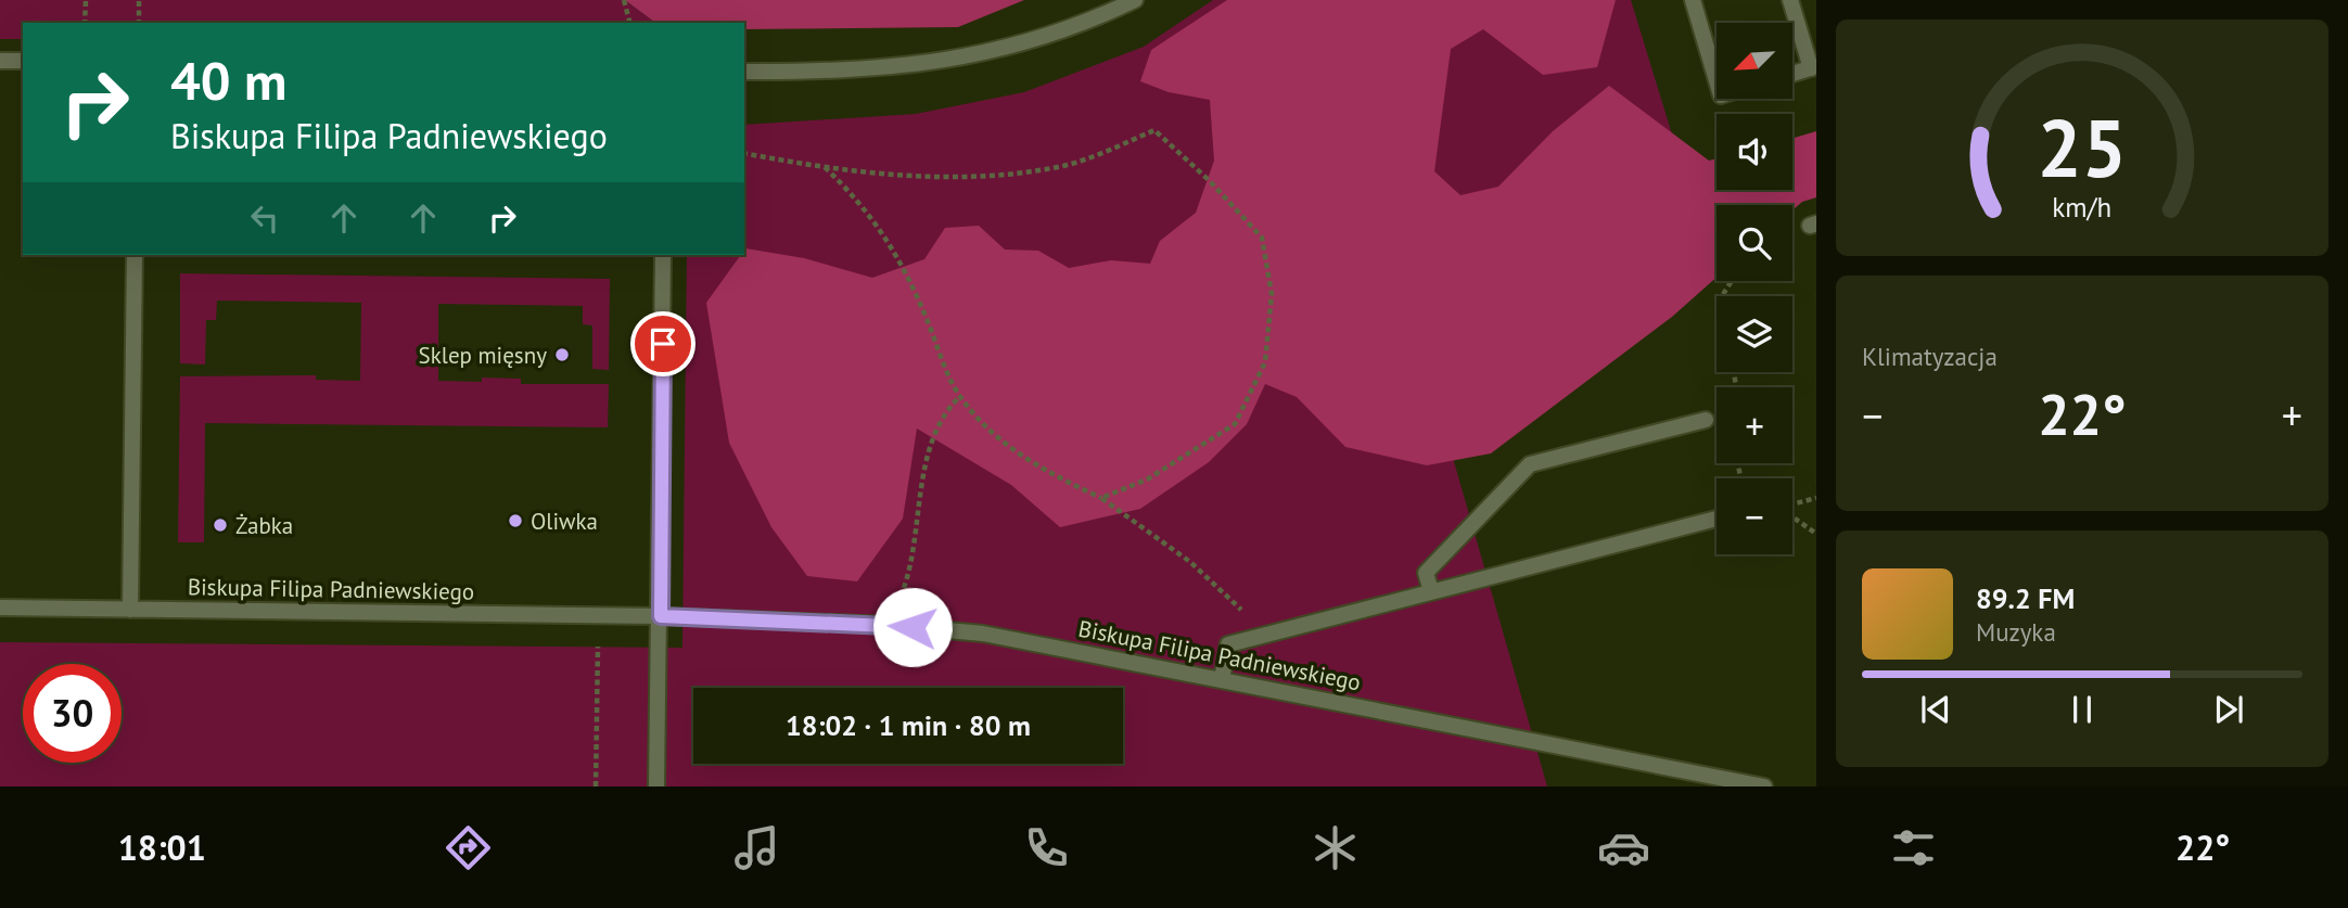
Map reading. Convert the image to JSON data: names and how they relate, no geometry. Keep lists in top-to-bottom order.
{
  "streets": {
    "street": ["Biskupa Filipa Padniewskiego"]
  },
  "places": ["Sklep mięsny", "Oliwka", "Żabka"],
  "north": "bottom left",
  "page": {
    "map_buttons": ["+", "−"],
    "turn": ["40 m", "Biskupa Filipa Padniewskiego"],
    "tile": "Klimatyzacja",
    "heat": ["−", "22°", "+"],
    "song": ["89.2 FM", "Muzyka"],
    "limit": "30",
    "trip": "18:02 · 1 min · 80 m",
    "tabs": ["18:01", "22°"],
    "gauge": ["25", "km/h"]
  }
}
